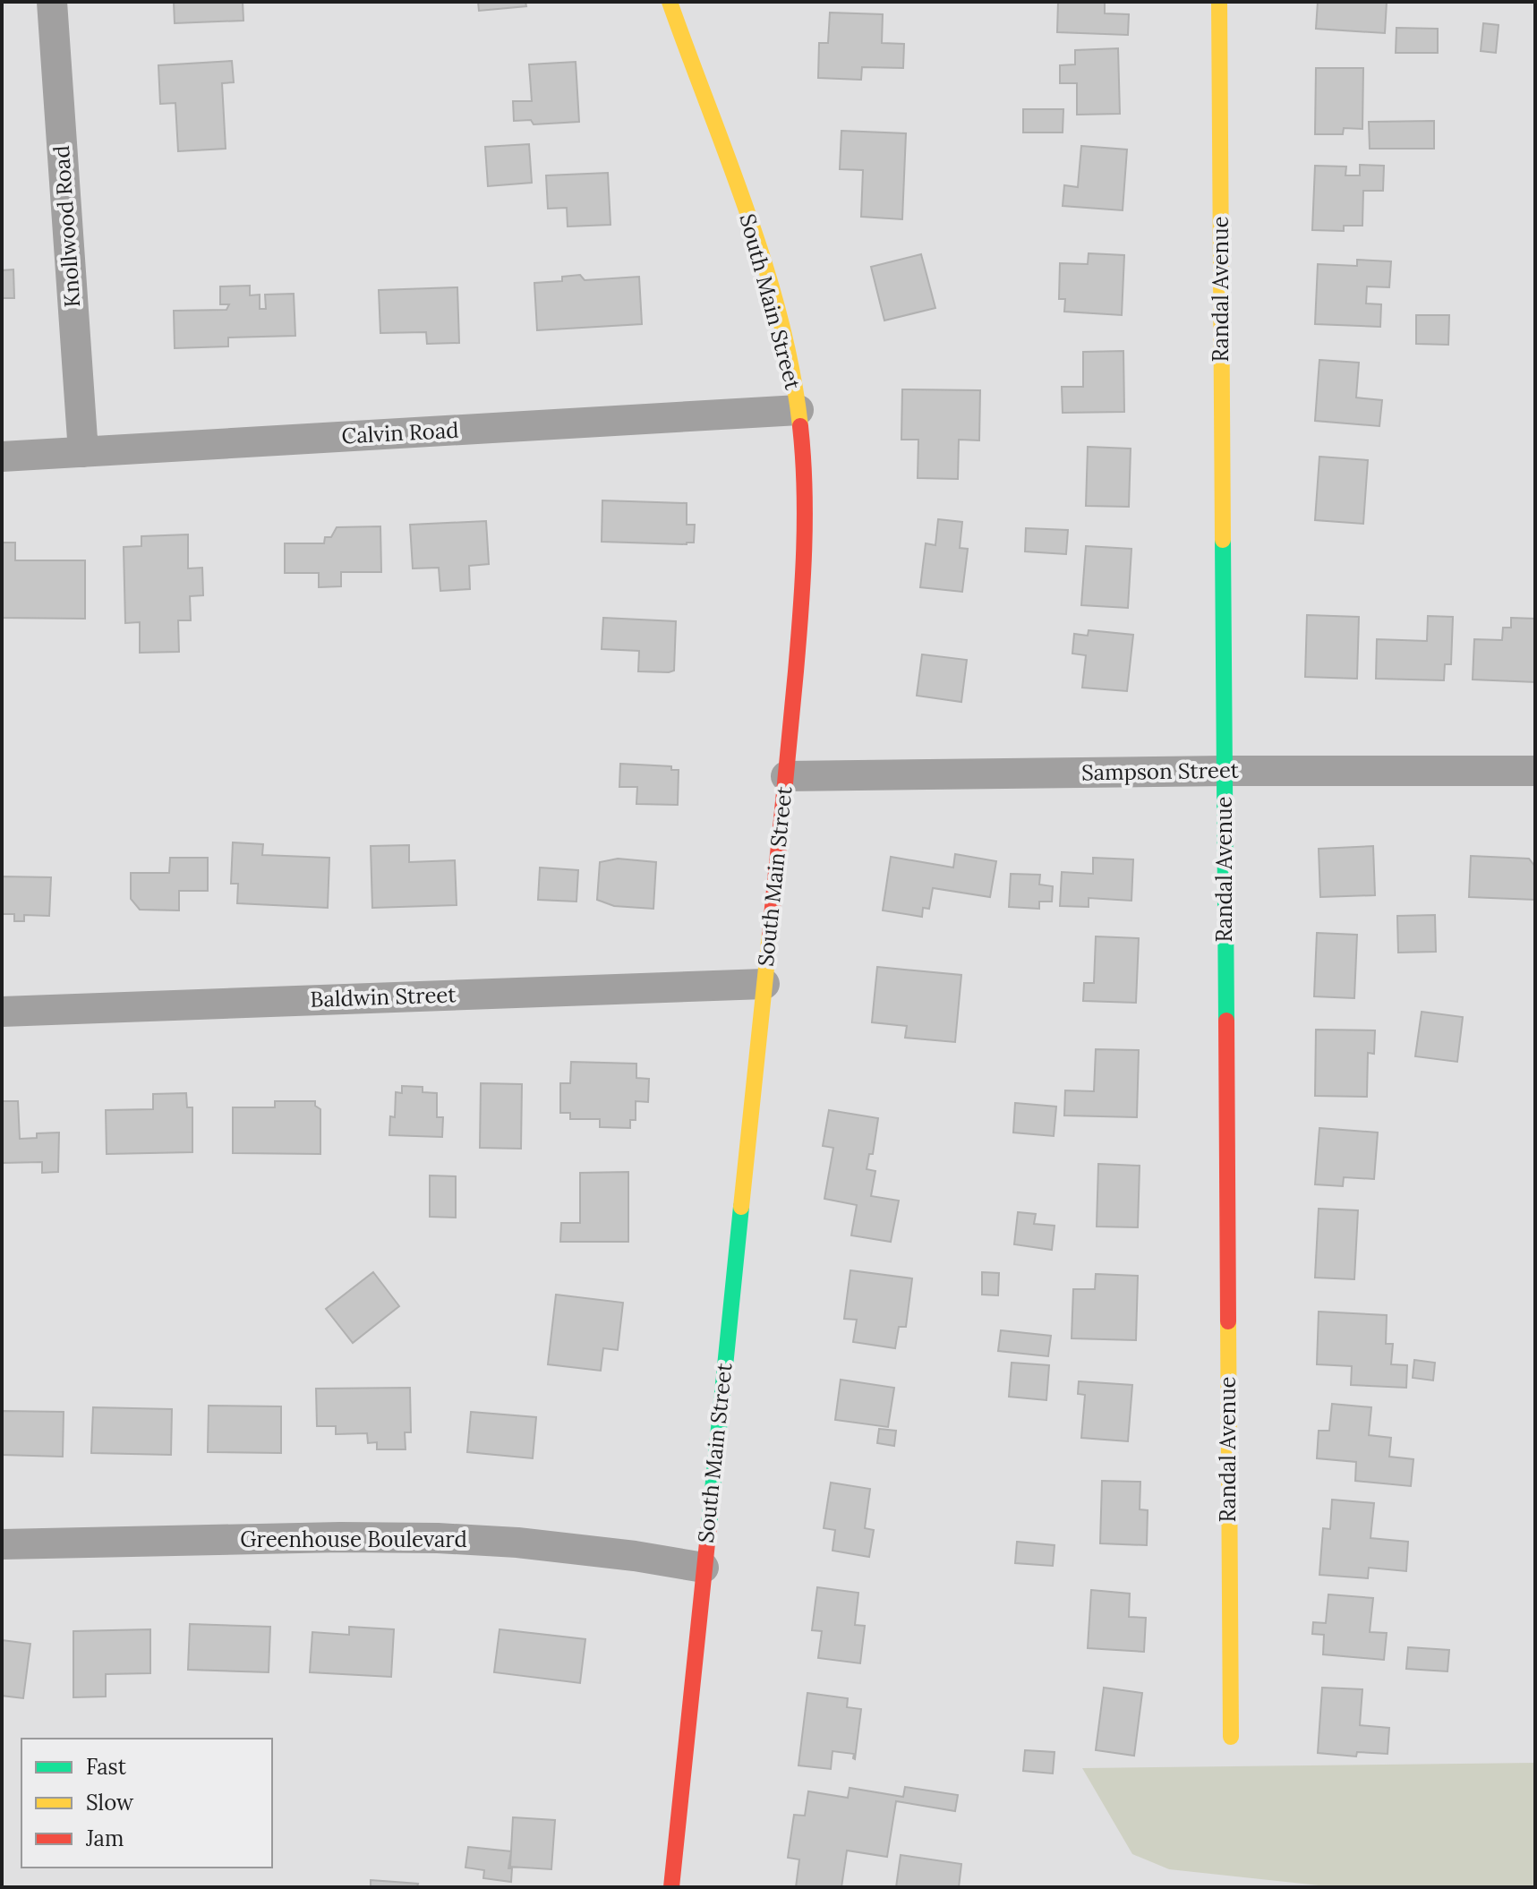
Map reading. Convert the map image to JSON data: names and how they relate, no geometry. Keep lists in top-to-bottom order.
{
  "streets": {
    "street": [
      "Knollwood Road",
      "Randal Avenue",
      "South Main Street",
      "Calvin Road",
      "Sampson Street",
      "Baldwin Street",
      "Greenhouse Boulevard"
    ]
  },
  "crossings": [
    ["Knollwood Road", "Calvin Road"],
    ["Randal Avenue", "Sampson Street"],
    ["South Main Street", "Calvin Road"],
    ["South Main Street", "Sampson Street"],
    ["South Main Street", "Baldwin Street"],
    ["South Main Street", "Greenhouse Boulevard"]
  ],
  "legend": ["Fast", "Slow", "Jam"]
}
